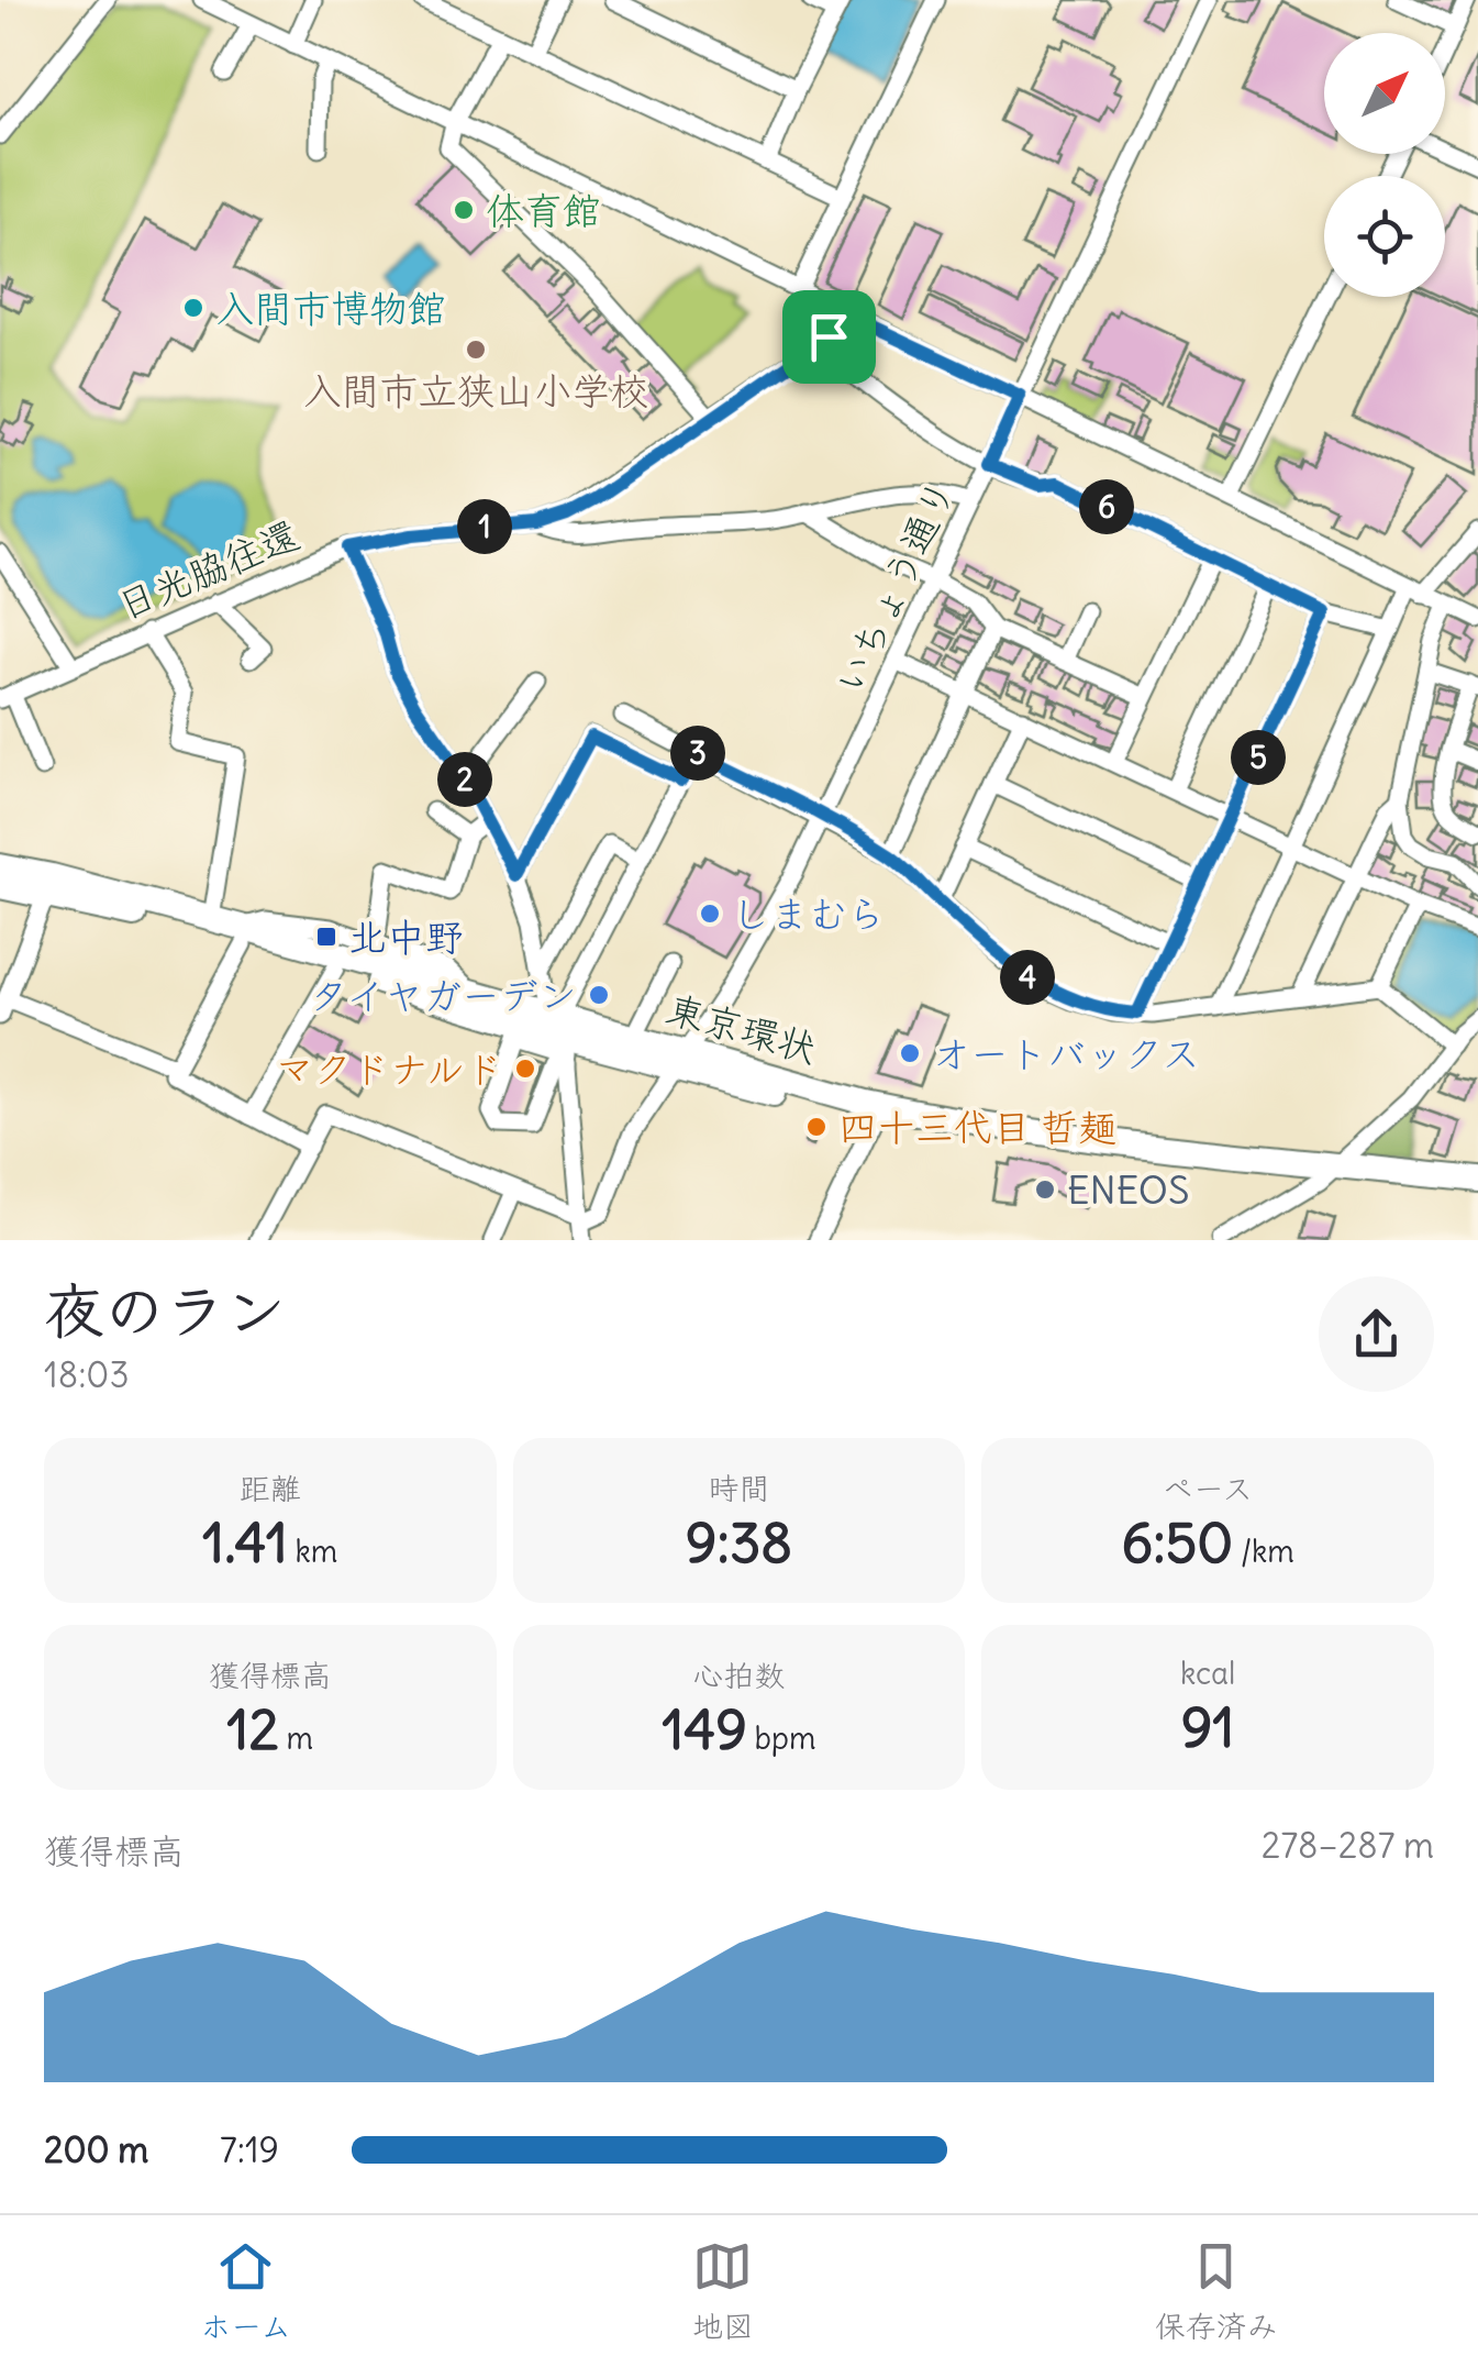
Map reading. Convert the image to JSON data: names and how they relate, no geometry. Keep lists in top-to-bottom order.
{
  "streets": {
    "highway": ["東京環状"],
    "street": ["日光脇往還", "いちょう通り"]
  },
  "crossings": [
    ["いちょう通り", "東京環状"]
  ],
  "places": {
    "other": [
      "体育館",
      "入間市博物館",
      "入間市立狭山小学校",
      "しまむら",
      "タイヤガーデン",
      "オートバックス",
      "マクドナルド",
      "四十三代目 哲麺",
      "ENEOS"
    ],
    "transit": ["北中野"]
  },
  "north": "top right",
  "page": {
    "pins": [
      "6",
      "1",
      "3",
      "5",
      "2",
      "4"
    ],
    "heading": ["夜のラン", "18:03"],
    "stats": [
      ["距離", "1.41 km"],
      ["時間", "9:38"],
      ["ペース", "6:50 /km"],
      ["獲得標高", "12 m"],
      ["心拍数", "149 bpm"],
      ["kcal", "91"]
    ],
    "chart": ["獲得標高", "278–287 m"],
    "list": [
      {
        "name": "200 m",
        "note": "7:19"
      }
    ],
    "tabs": ["ホーム", "地図", "保存済み"]
  }
}
